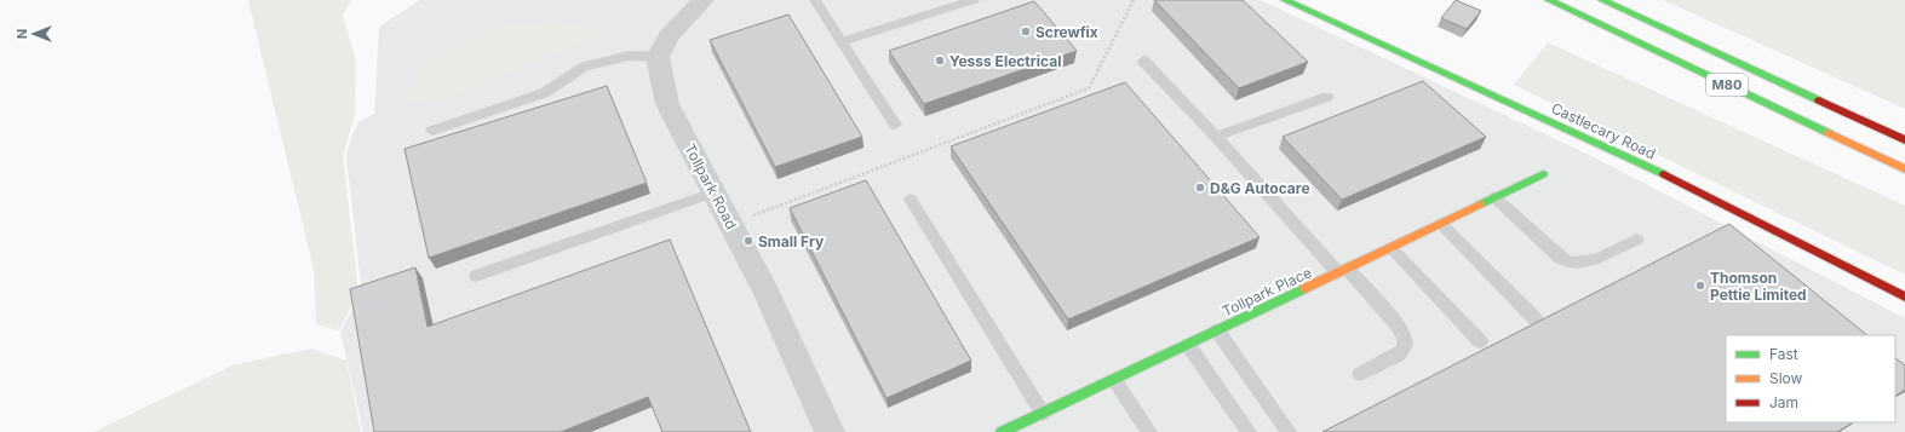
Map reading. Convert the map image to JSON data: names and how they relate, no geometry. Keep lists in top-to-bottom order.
{
  "streets": {
    "main road": ["M80", "Castlecary Road", "Tollpark Place"],
    "street": ["Tollpark Road"]
  },
  "places": [
    "Screwfix",
    "Yesss Electrical",
    "D&G Autocare",
    "Small Fry",
    "Thomson Pettie Limited"
  ],
  "legend": ["Fast", "Slow", "Jam"],
  "north": "left"
}
